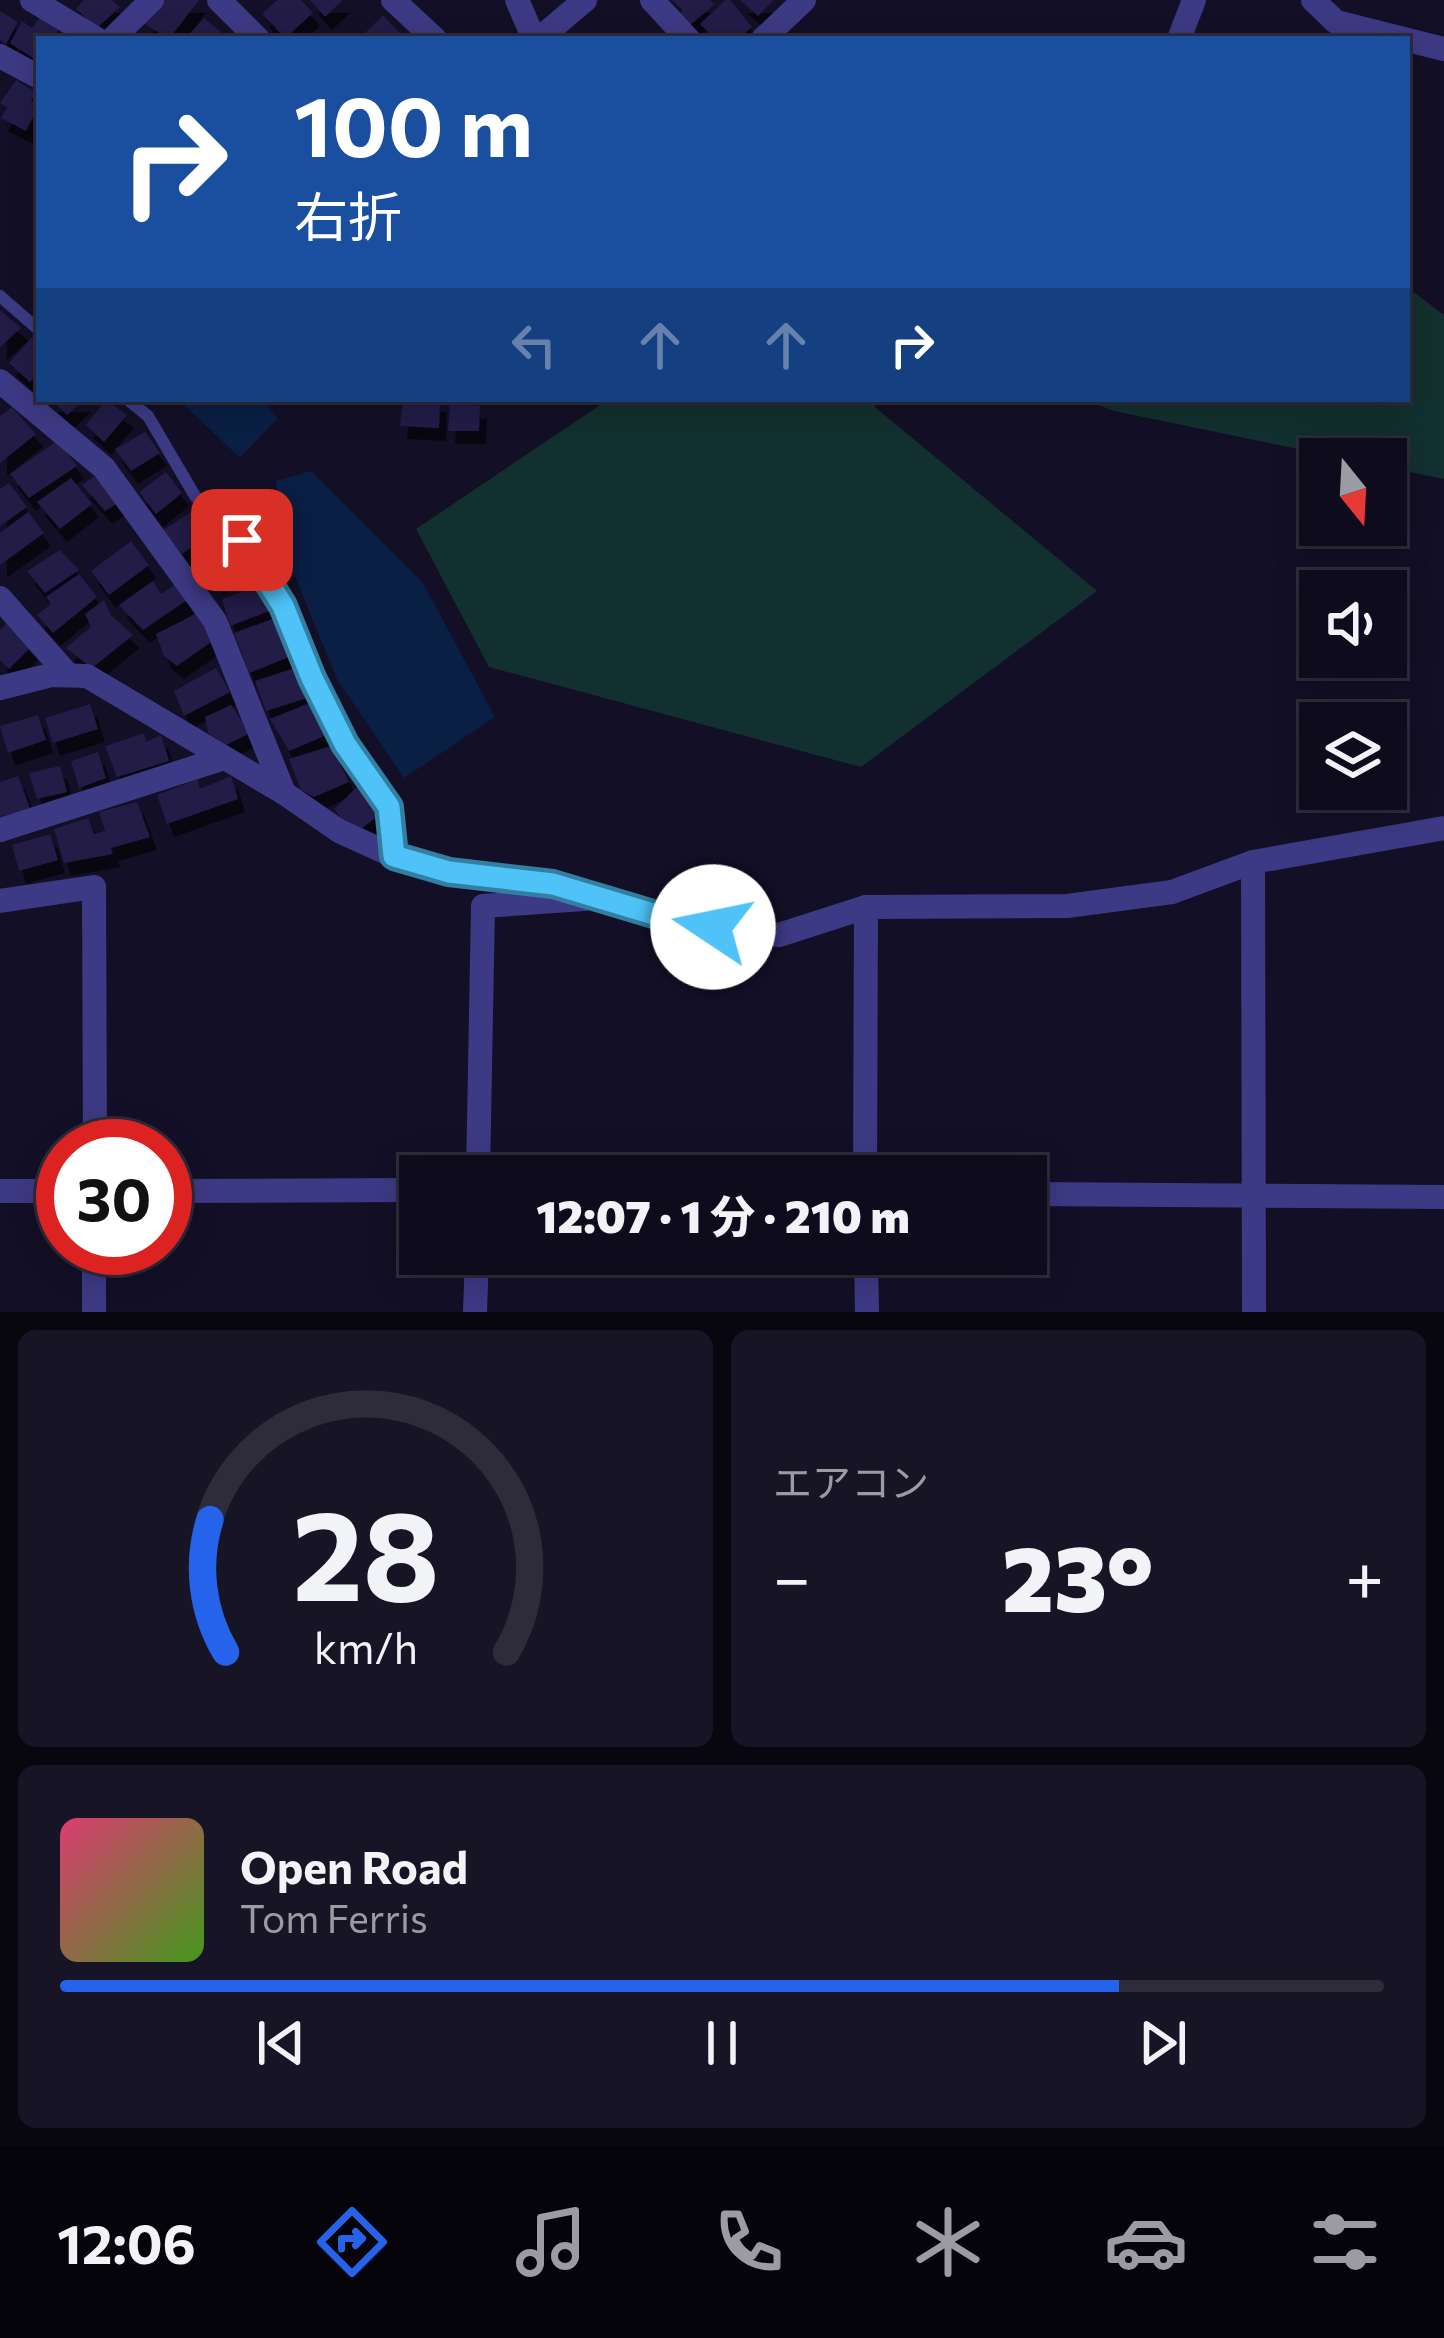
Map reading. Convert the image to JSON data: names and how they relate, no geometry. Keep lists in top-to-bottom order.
{
  "north": "bottom",
  "page": {
    "turn": ["100 m", "右折"],
    "limit": "30",
    "trip": "12:07 · 1 分 · 210 m",
    "tile": "エアコン",
    "heat": ["−", "23°", "+"],
    "song": ["Open Road", "Tom Ferris"],
    "tabs": "12:06",
    "gauge": ["28", "km/h"]
  }
}
